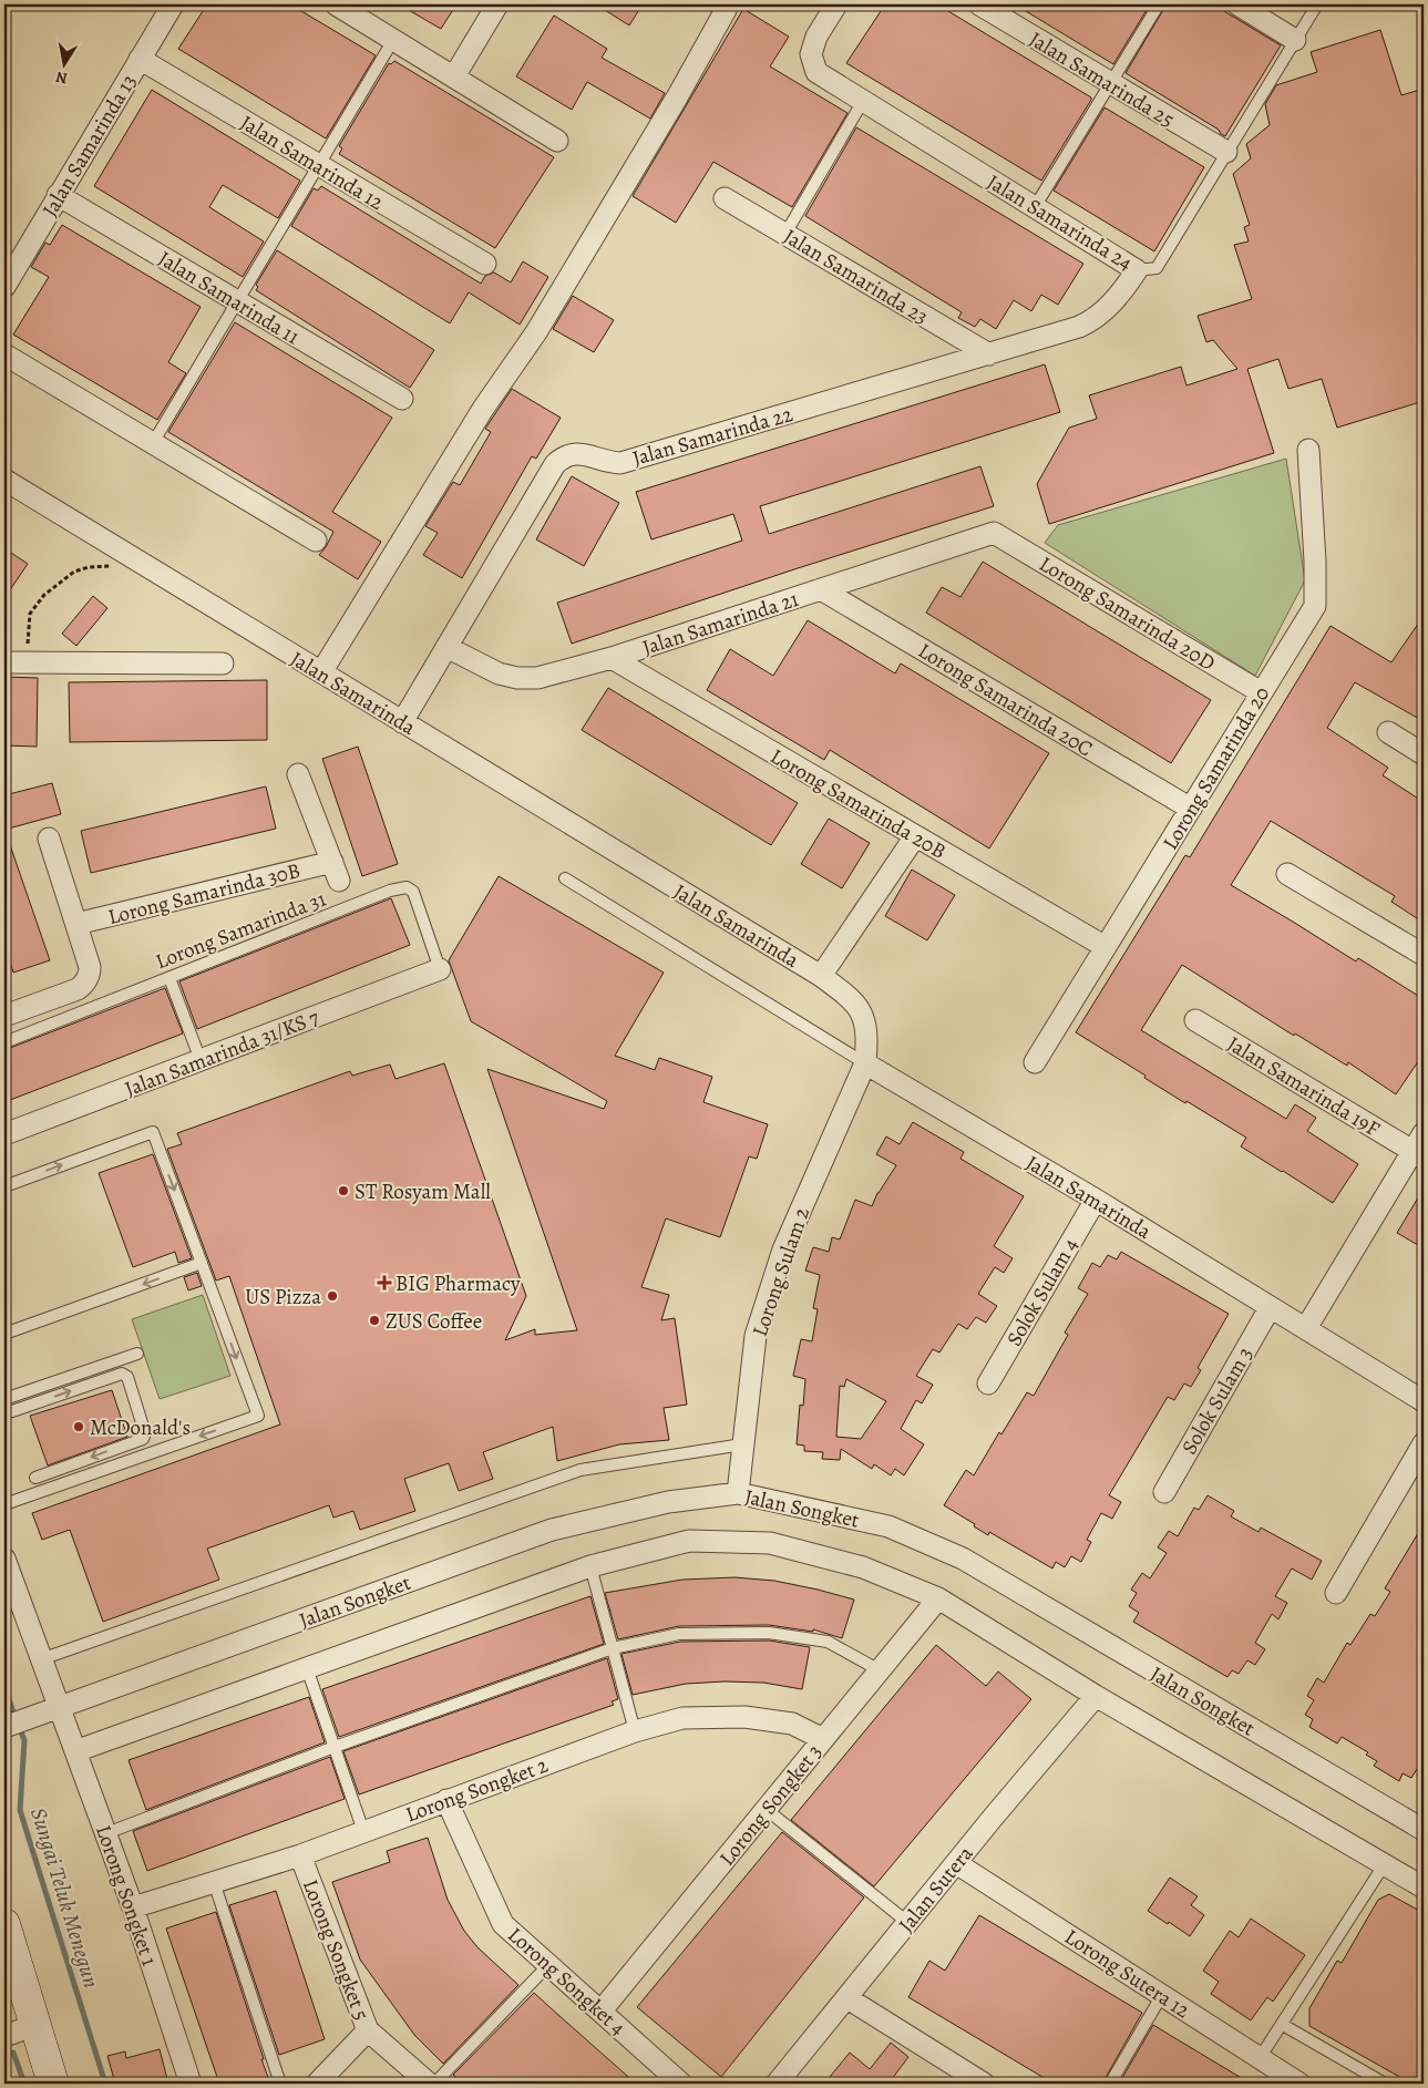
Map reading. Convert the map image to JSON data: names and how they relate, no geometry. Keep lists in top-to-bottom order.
{
  "streets": {
    "street": [
      "Jalan Samarinda 25",
      "Jalan Samarinda 13",
      "Jalan Samarinda 12",
      "Jalan Samarinda 24",
      "Jalan Samarinda 23",
      "Jalan Samarinda 11",
      "Jalan Samarinda 22",
      "Lorong Samarinda 20D",
      "Jalan Samarinda 21",
      "Jalan Samarinda",
      "Lorong Samarinda 20C",
      "Lorong Samarinda 20",
      "Lorong Samarinda 20B",
      "Lorong Samarinda 30B",
      "Jalan Samarinda 31/KS 7",
      "Jalan Samarinda 19F",
      "Lorong Sulam 2",
      "Solok Sulam 4",
      "Solok Sulam 3",
      "Jalan Songket",
      "Lorong Songket 2",
      "Lorong Songket 3",
      "Jalan Sutera",
      "Lorong Songket 1",
      "Lorong Songket 5",
      "Lorong Sutera 12",
      "Lorong Songket 4"
    ],
    "lane": ["Lorong Samarinda 31"]
  },
  "crossings": [
    ["Jalan Samarinda 25", "Jalan Samarinda 24"],
    ["Jalan Samarinda 13", "Jalan Samarinda 12"],
    ["Jalan Samarinda 13", "Jalan Samarinda 11"],
    ["Jalan Samarinda 24", "Jalan Samarinda 22"],
    ["Jalan Samarinda 23", "Jalan Samarinda 22"],
    ["Jalan Samarinda 22", "Jalan Samarinda 21"],
    ["Jalan Samarinda 22", "Jalan Samarinda"],
    ["Lorong Samarinda 20D", "Jalan Samarinda 21"],
    ["Lorong Samarinda 20D", "Lorong Samarinda 20"],
    ["Jalan Samarinda 21", "Lorong Samarinda 20C"],
    ["Jalan Samarinda 21", "Lorong Samarinda 20B"],
    ["Jalan Samarinda", "Lorong Sulam 2"],
    ["Jalan Samarinda", "Solok Sulam 4"],
    ["Jalan Samarinda", "Solok Sulam 3"],
    ["Lorong Samarinda 20C", "Lorong Samarinda 20"],
    ["Lorong Samarinda 20", "Lorong Samarinda 20B"],
    ["Lorong Samarinda 31", "Jalan Samarinda 31/KS 7"],
    ["Lorong Sulam 2", "Jalan Songket"],
    ["Jalan Songket", "Lorong Songket 3"],
    ["Jalan Songket", "Jalan Sutera"],
    ["Jalan Songket", "Lorong Songket 1"],
    ["Lorong Songket 2", "Lorong Songket 3"],
    ["Lorong Songket 2", "Lorong Songket 1"],
    ["Lorong Songket 2", "Lorong Songket 5"],
    ["Lorong Songket 2", "Lorong Songket 4"],
    ["Lorong Songket 3", "Lorong Songket 4"],
    ["Jalan Sutera", "Lorong Sutera 12"]
  ],
  "water": ["Sungai Teluk Menegun"],
  "places": {
    "other": [
      "ST Rosyam Mall",
      "US Pizza",
      "ZUS Coffee",
      "McDonald's"
    ],
    "health": ["BIG Pharmacy"]
  },
  "north": "bottom"
}
